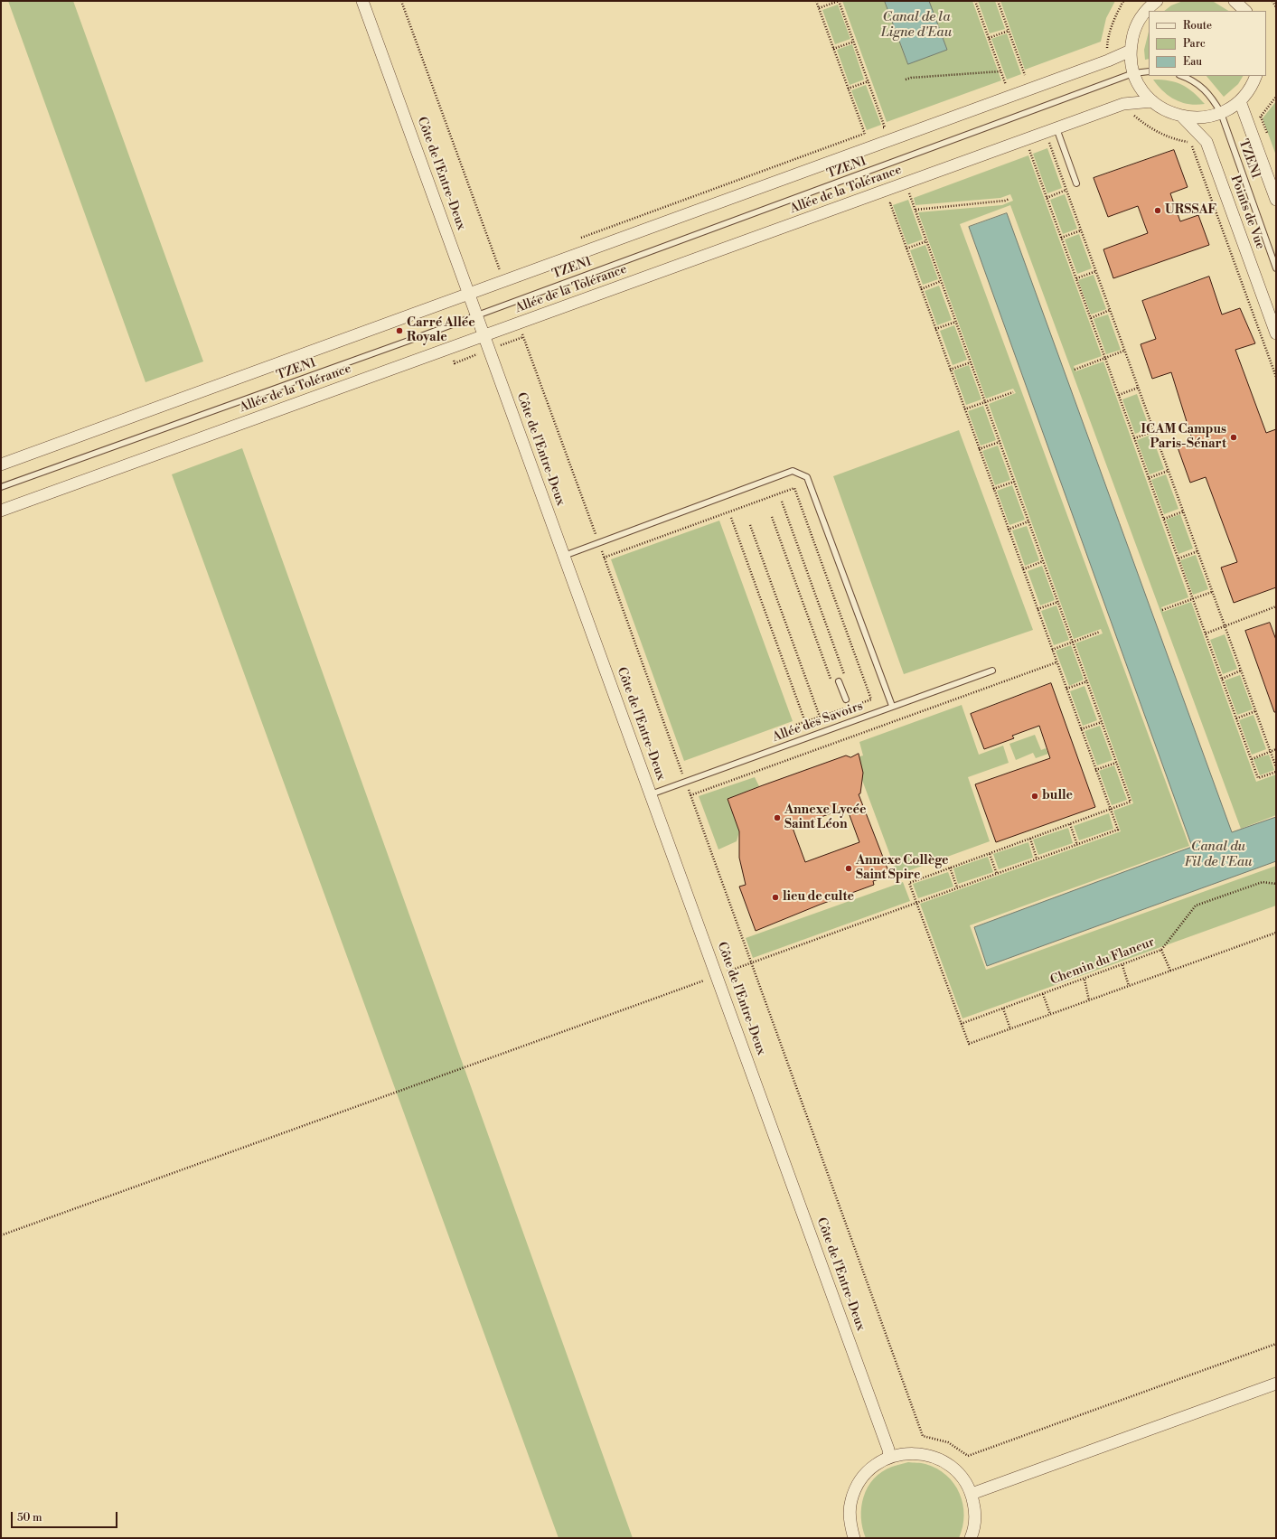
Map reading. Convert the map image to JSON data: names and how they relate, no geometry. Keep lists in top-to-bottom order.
{
  "streets": {
    "street": ["Côte de l'Entre-Deux", "Allée de la Tolérance", "Points de Vue"],
    "lane": ["TZEN1", "Allée des Savoirs"],
    "path": ["Chemin du Flaneur"]
  },
  "crossings": [
    ["TZEN1", "Côte de l'Entre-Deux"],
    ["Côte de l'Entre-Deux", "Allée de la Tolérance"],
    ["Côte de l'Entre-Deux", "Allée des Savoirs"]
  ],
  "water": ["Canal de la Ligne d'Eau", "Canal du Fil de l'Eau"],
  "places": [
    "URSSAF",
    "Carré Allée Royale",
    "ICAM Campus Paris-Sénart",
    "bulle",
    "Annexe Lycée Saint Léon",
    "Annexe Collège Saint Spire",
    "lieu de culte"
  ],
  "legend": ["Route", "Parc", "Eau"],
  "scale_bar": "50 m"
}
